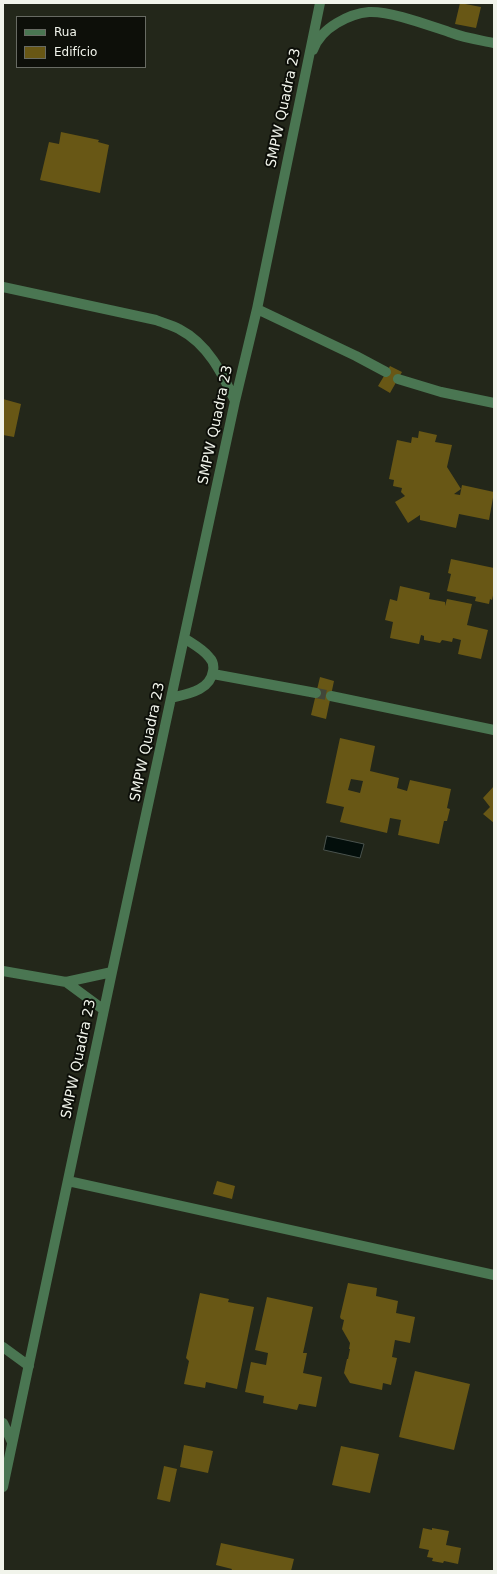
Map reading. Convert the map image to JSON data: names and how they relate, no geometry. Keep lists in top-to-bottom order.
{
  "streets": {
    "street": ["SMPW Quadra 23"]
  },
  "legend": ["Rua", "Edifício"]
}
